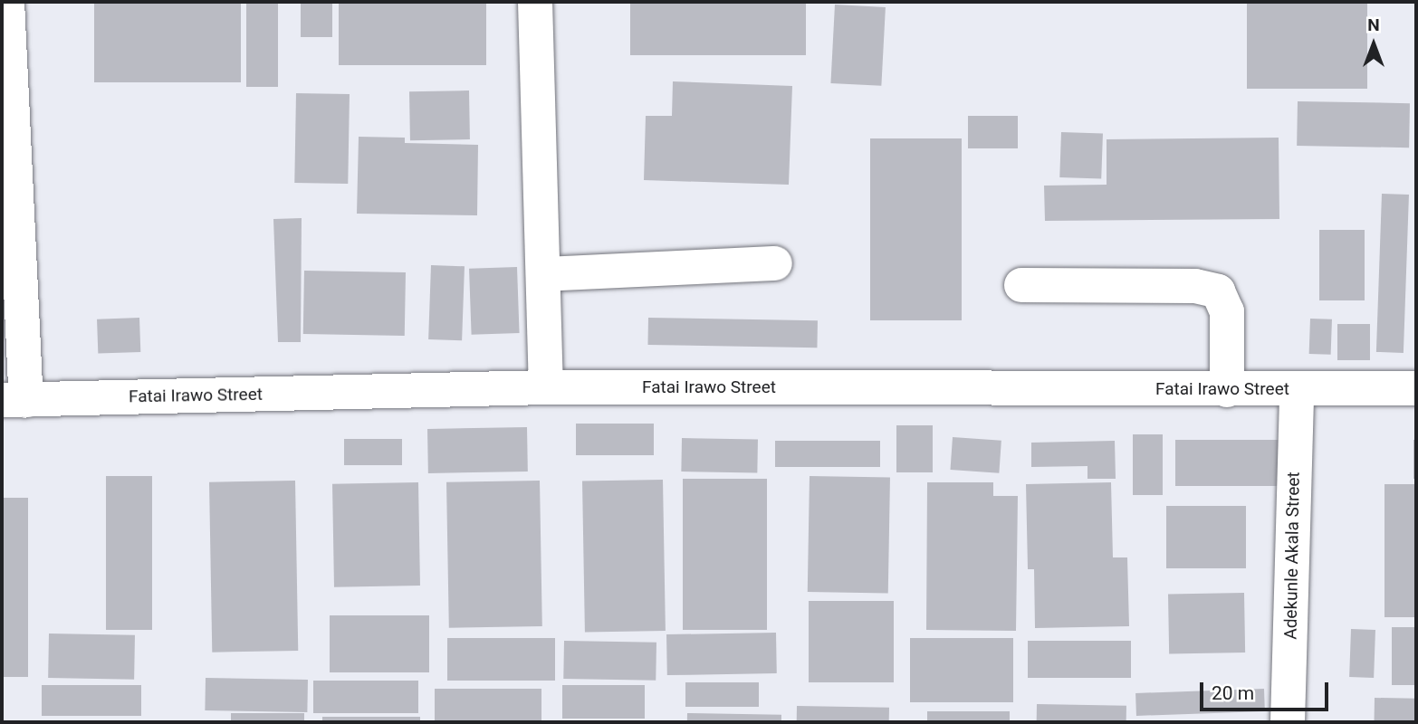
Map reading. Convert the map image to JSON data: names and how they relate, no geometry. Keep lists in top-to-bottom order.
{
  "streets": {
    "street": ["Fatai Irawo Street", "Adekunle Akala Street"]
  },
  "crossings": [
    ["Fatai Irawo Street", "Adekunle Akala Street"]
  ],
  "scale_bar": "20 m",
  "north": "top"
}
